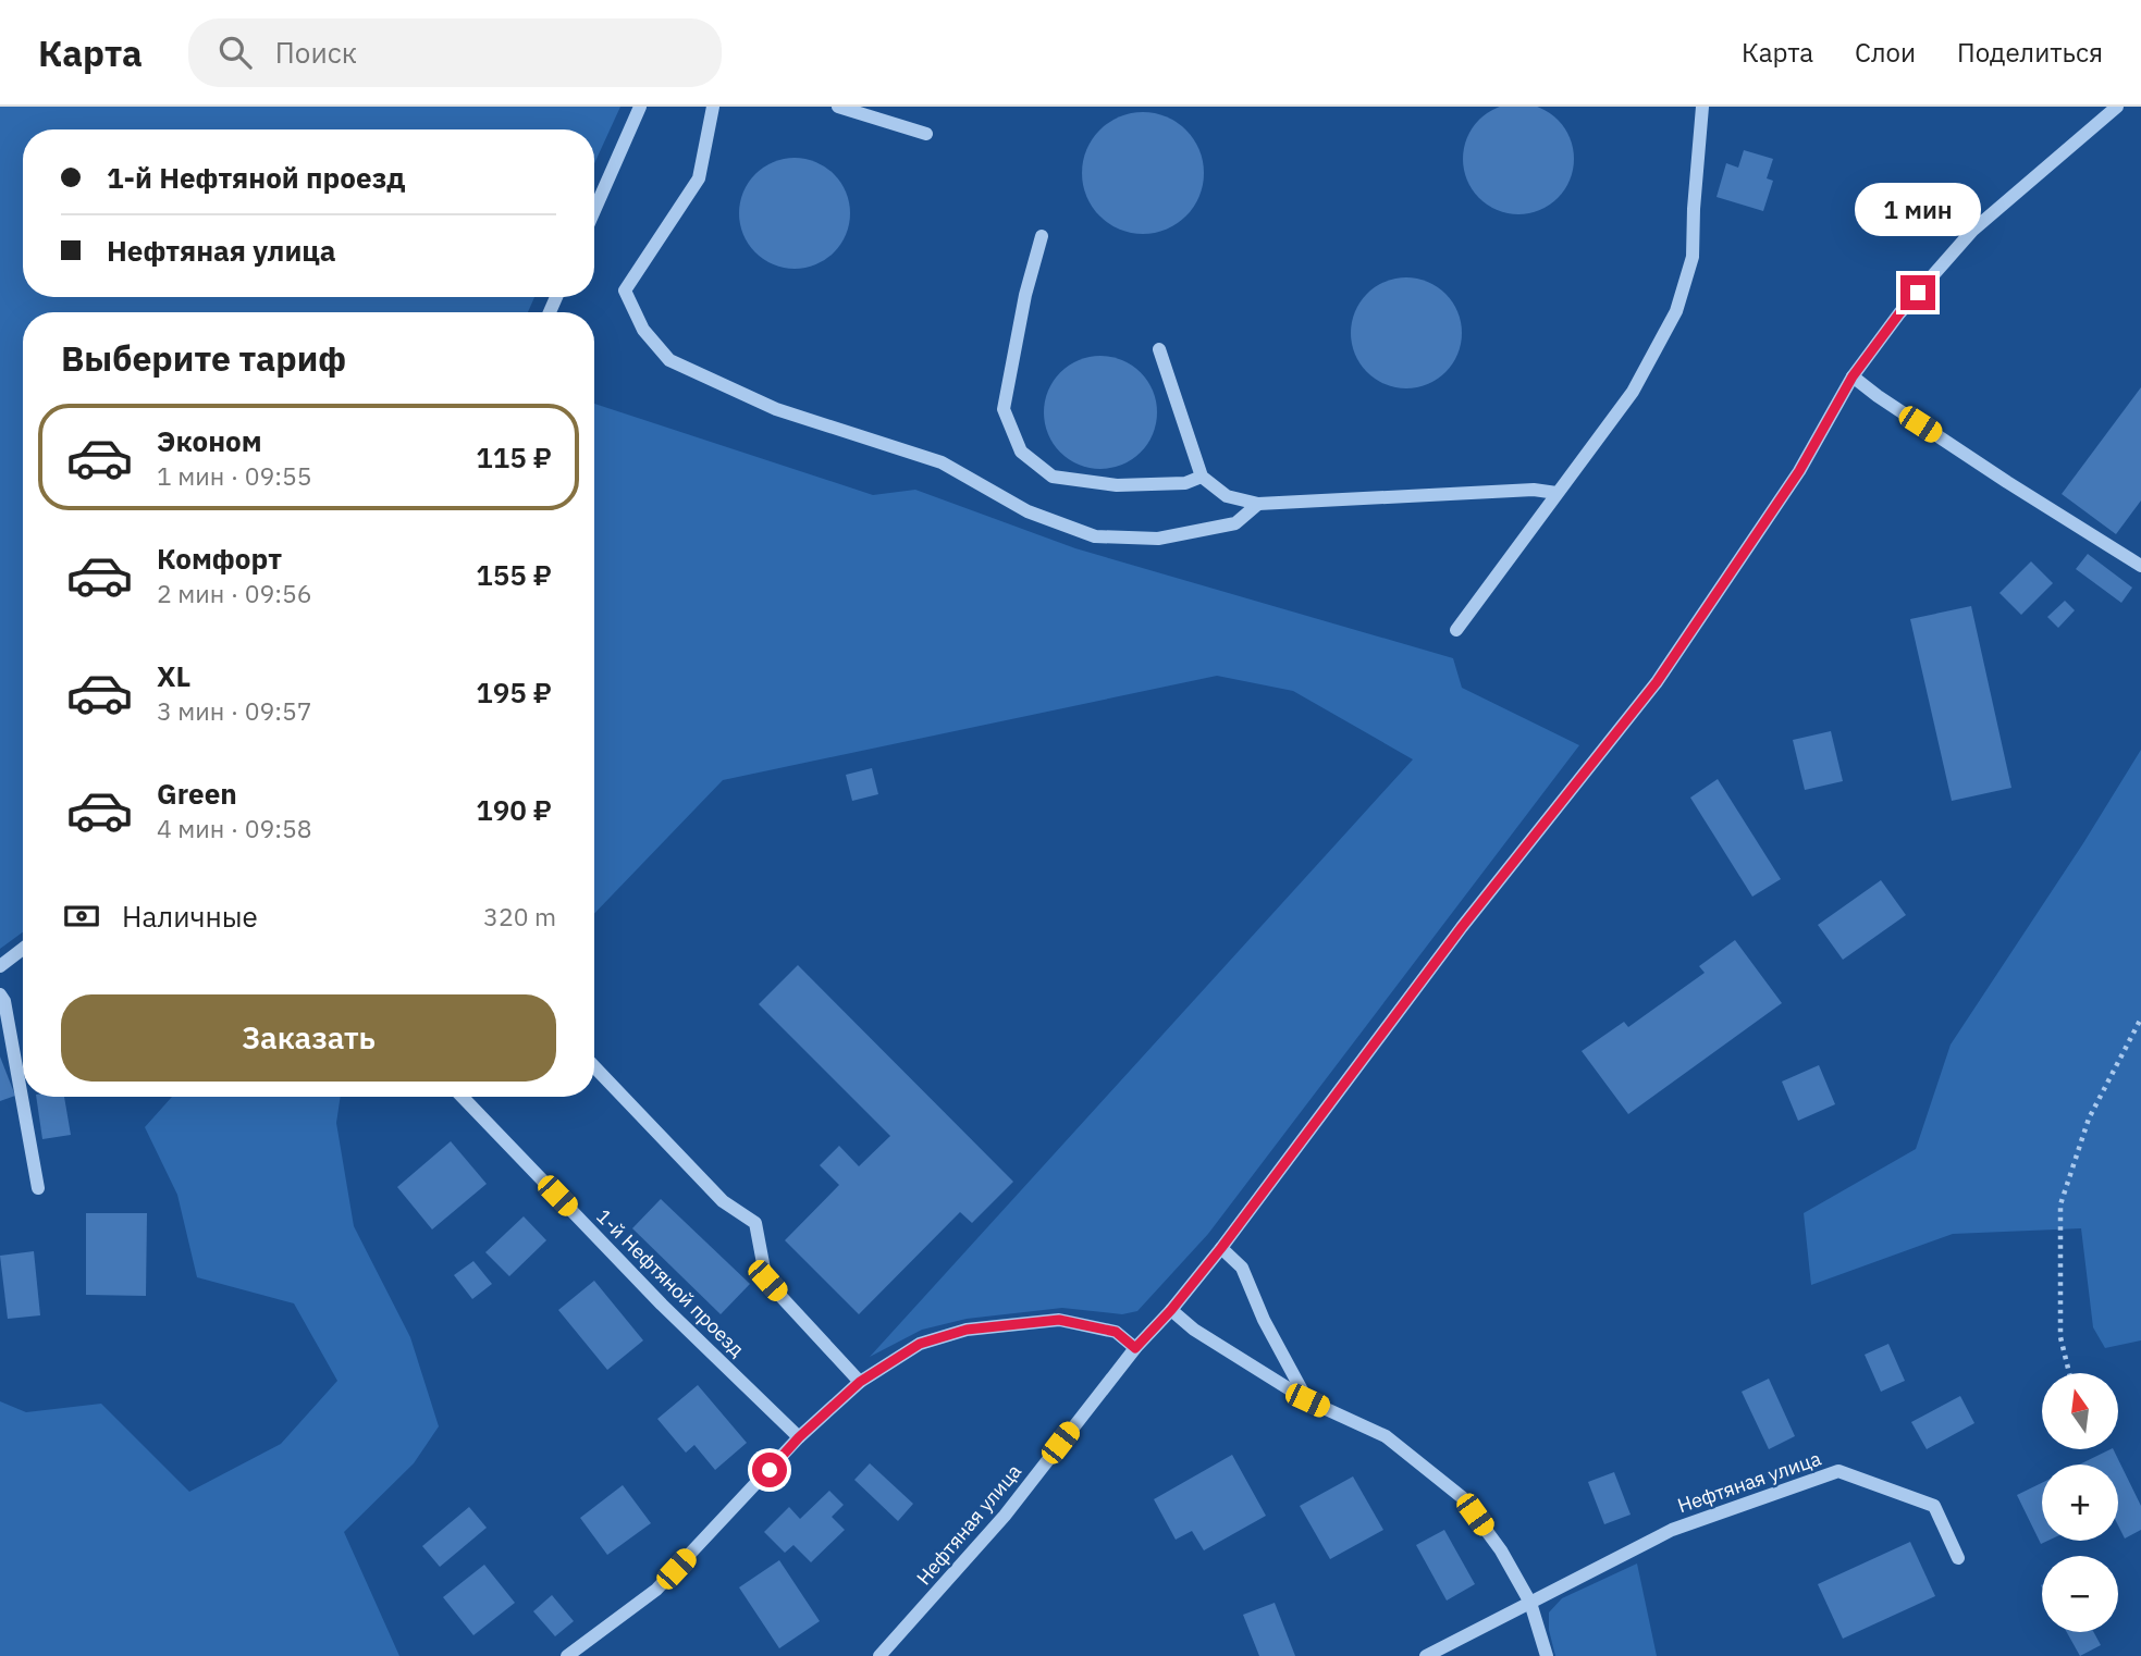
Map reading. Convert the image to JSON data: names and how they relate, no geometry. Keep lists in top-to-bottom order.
{
  "streets": {
    "street": ["1-й Нефтяной проезд", "Нефтяная улица"]
  },
  "north": "top",
  "page": {
    "header": "Карта",
    "search": "Поиск",
    "nav": ["Карта", "Слои", "Поделиться"],
    "banner": ["1-й Нефтяной проезд", "Нефтяная улица"],
    "bubble": "1 мин",
    "heading": "Выберите тариф",
    "list": [
      {
        "name": "Эконом",
        "note": "1 мин · 09:55",
        "value": "115 ₽"
      },
      {
        "name": "Комфорт",
        "note": "2 мин · 09:56",
        "value": "155 ₽"
      },
      {
        "name": "XL",
        "note": "3 мин · 09:57",
        "value": "195 ₽"
      },
      {
        "name": "Green",
        "note": "4 мин · 09:58",
        "value": "190 ₽"
      }
    ],
    "pay": ["Наличные", "320 m"],
    "buttons": "Заказать",
    "map_buttons": ["+", "−"]
  }
}
